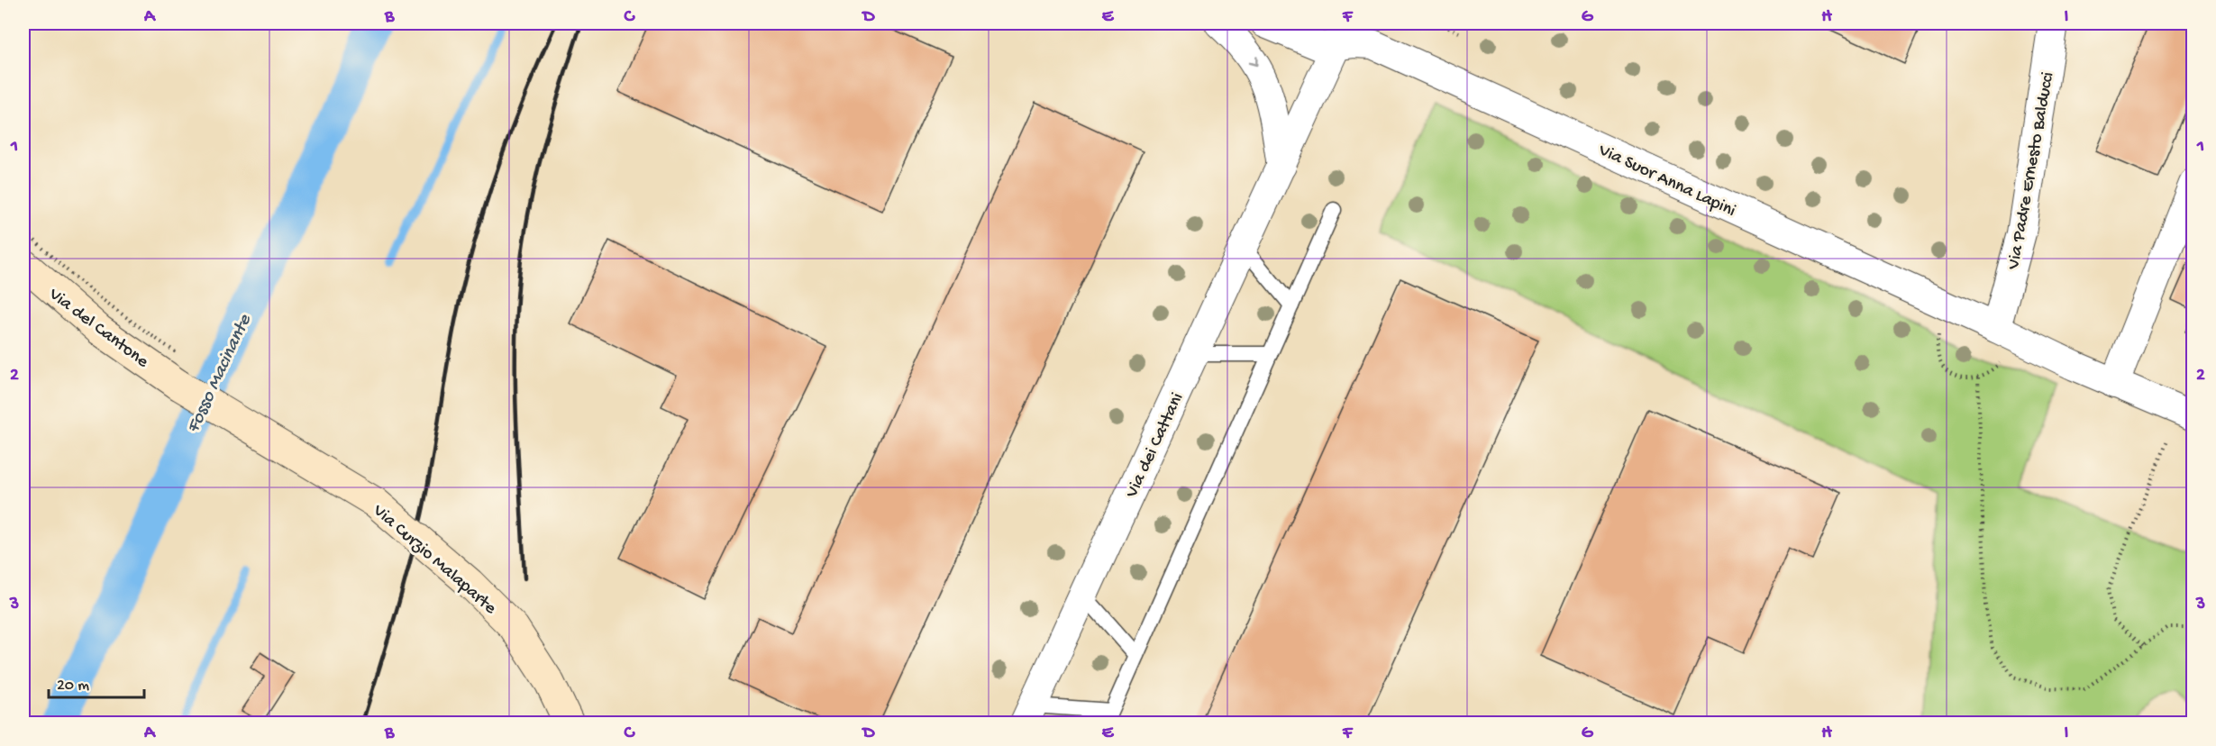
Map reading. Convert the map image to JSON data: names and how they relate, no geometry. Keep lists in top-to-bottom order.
{
  "streets": {
    "street": [
      "Via Padre Ernesto Balducci",
      "Via Suor Anna Lapini",
      "Via del Cantone",
      "Via dei Cattani",
      "Via Curzio Malaparte"
    ]
  },
  "crossings": [
    ["Via Padre Ernesto Balducci", "Via Suor Anna Lapini"],
    ["Via Suor Anna Lapini", "Via dei Cattani"],
    ["Via del Cantone", "Via Curzio Malaparte"]
  ],
  "water": ["Fosso Macinante"],
  "scale_bar": "20 m",
  "grid": {
    "columns": [
      "A",
      "B",
      "C",
      "D",
      "E",
      "F",
      "G",
      "H",
      "I"
    ],
    "rows": ["1", "2", "3"]
  }
}
